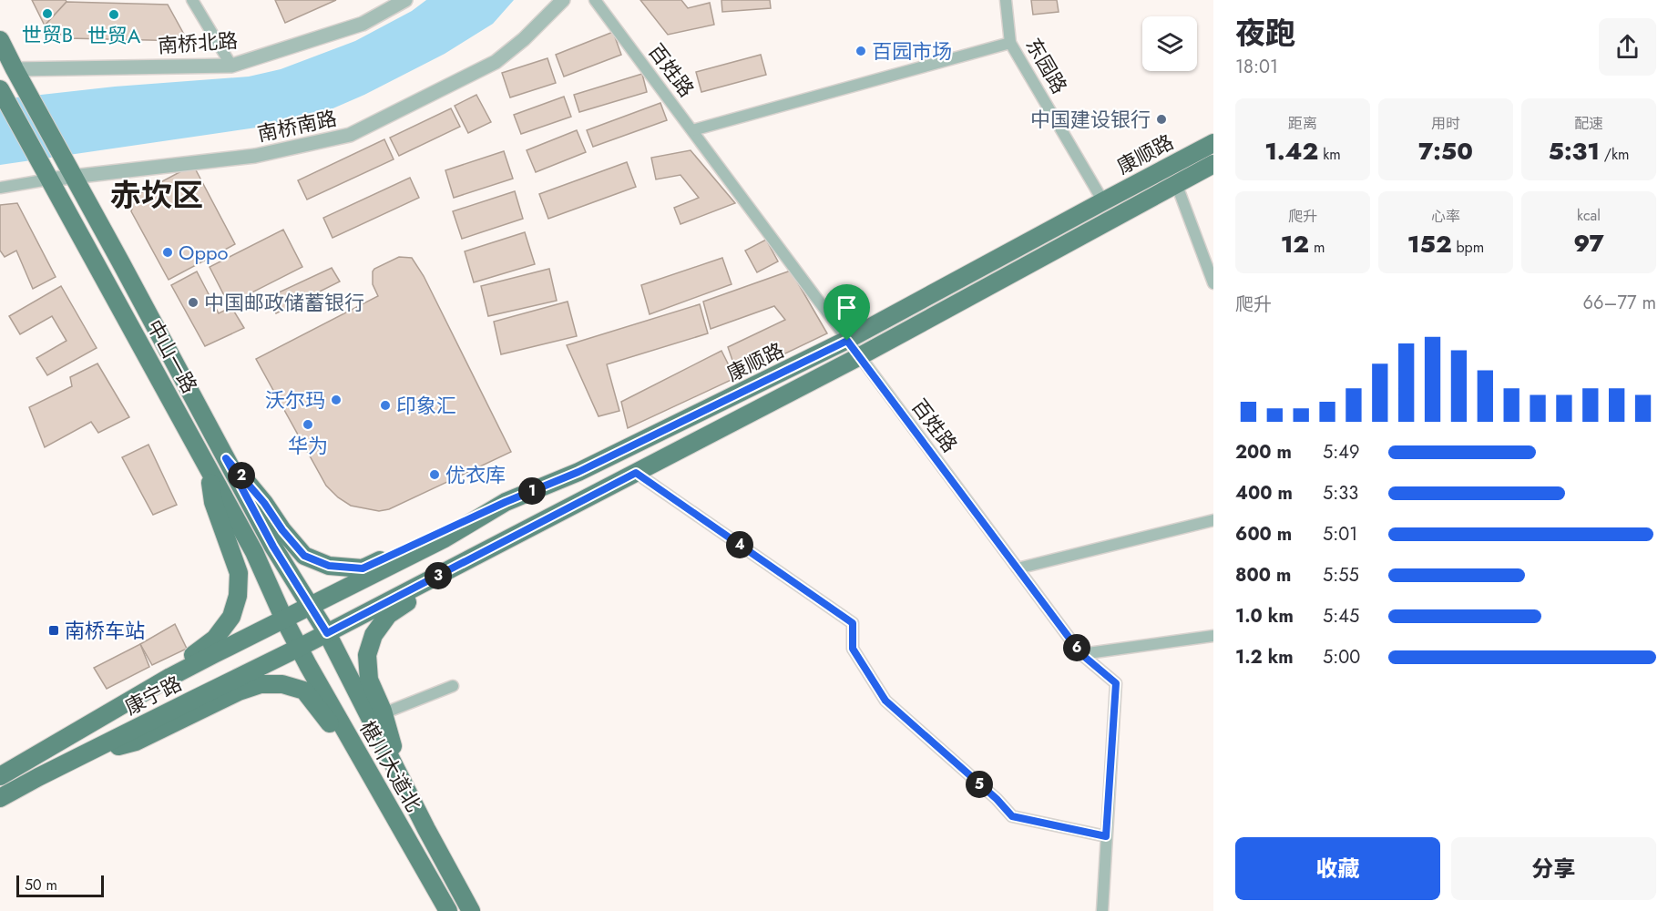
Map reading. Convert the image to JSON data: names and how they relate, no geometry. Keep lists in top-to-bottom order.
{
  "streets": {
    "main road": [
      "康顺路",
      "中山一路",
      "康宁路",
      "椹川大道北"
    ],
    "street": [
      "南桥北路",
      "东园路",
      "百姓路",
      "南桥南路"
    ]
  },
  "crossings": [
    ["东园路", "康顺路"],
    ["百姓路", "康顺路"],
    ["南桥南路", "中山一路"],
    ["康顺路", "康宁路"],
    ["康顺路", "椹川大道北"],
    ["中山一路", "康宁路"],
    ["中山一路", "椹川大道北"],
    ["康宁路", "椹川大道北"]
  ],
  "districts": ["赤坎区"],
  "places": {
    "other": [
      "世贸B",
      "世贸A",
      "百园市场",
      "中国建设银行",
      "Oppo",
      "中国邮政储蓄银行",
      "沃尔玛",
      "印象汇",
      "华为",
      "优衣库"
    ],
    "transit": ["南桥车站"]
  },
  "scale_bar": "50 m",
  "page": {
    "heading": ["夜跑", "18:01"],
    "stats": [
      ["距离", "1.42 km"],
      ["用时", "7:50"],
      ["配速", "5:31 /km"],
      ["爬升", "12 m"],
      ["心率", "152 bpm"],
      ["kcal", "97"]
    ],
    "chart": ["爬升", "66–77 m"],
    "list": [
      {
        "name": "200 m",
        "note": "5:49"
      },
      {
        "name": "400 m",
        "note": "5:33"
      },
      {
        "name": "600 m",
        "note": "5:01"
      },
      {
        "name": "800 m",
        "note": "5:55"
      },
      {
        "name": "1.0 km",
        "note": "5:45"
      },
      {
        "name": "1.2 km",
        "note": "5:00"
      }
    ],
    "pins": [
      "2",
      "1",
      "4",
      "3",
      "6",
      "5"
    ],
    "buttons": ["收藏", "分享"],
    "scale": "50 m"
  }
}
